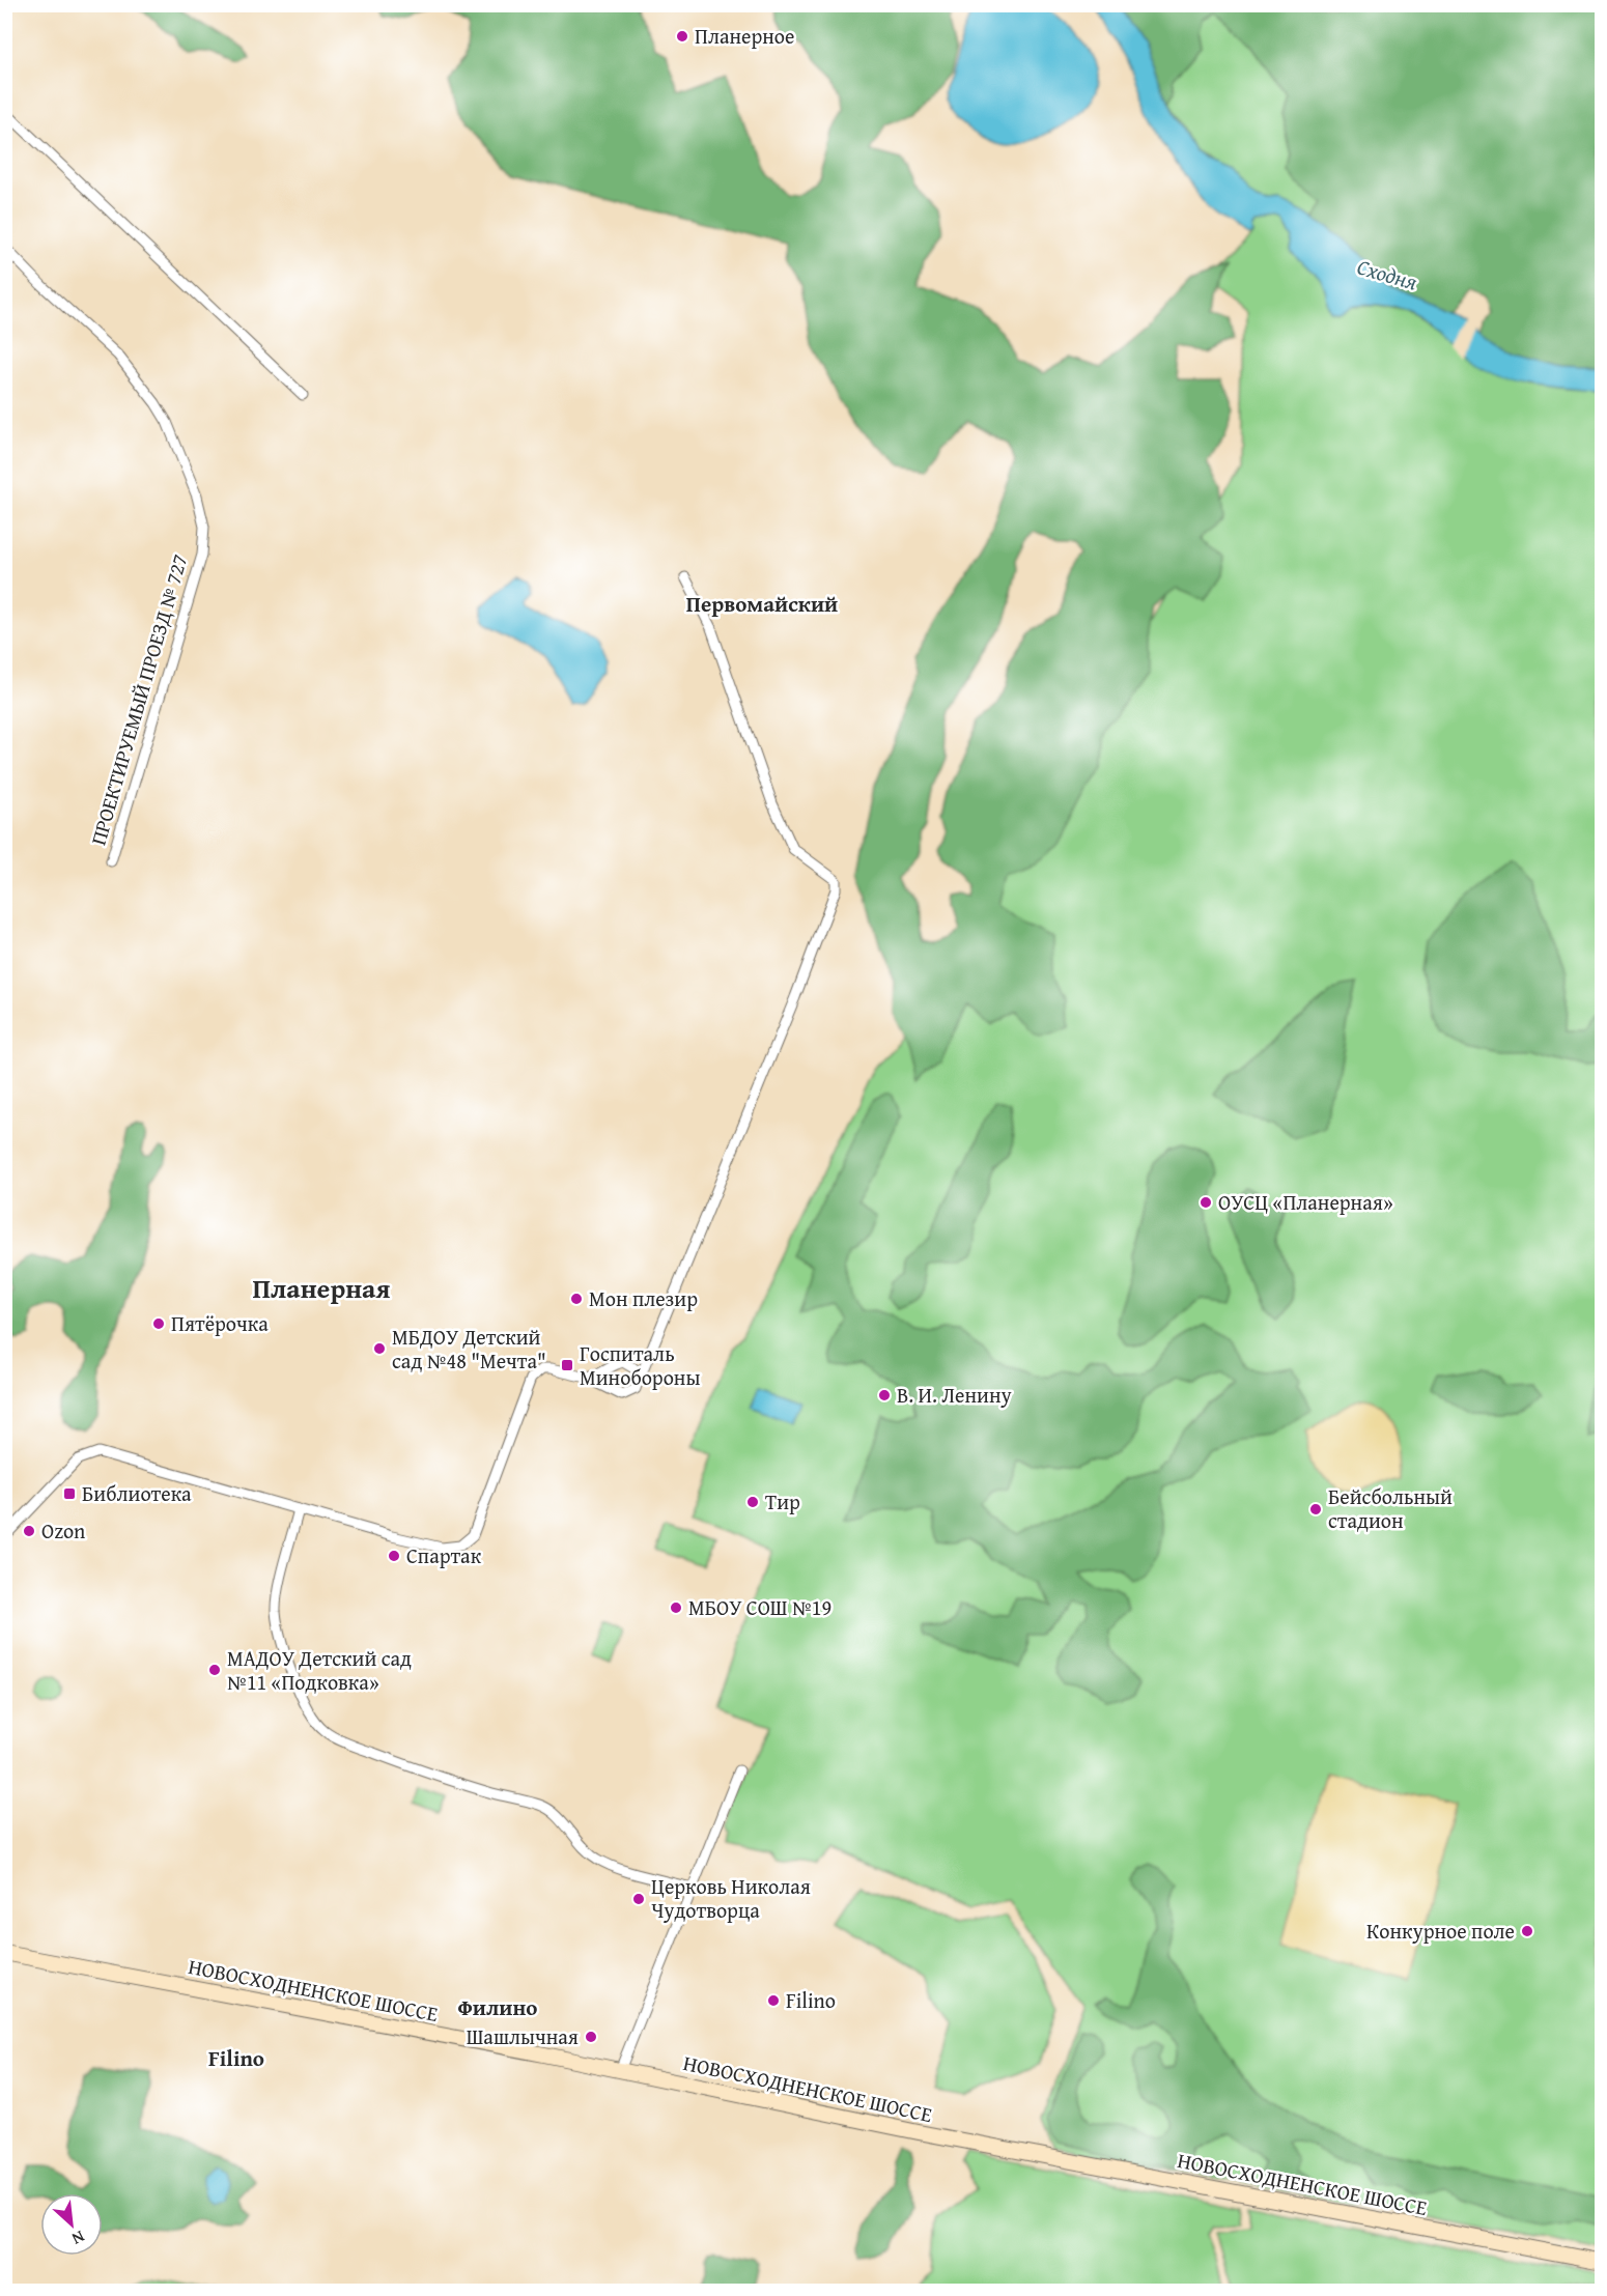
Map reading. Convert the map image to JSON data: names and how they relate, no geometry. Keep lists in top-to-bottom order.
{
  "streets": {
    "main road": ["НОВОСХОДНЕНСКОЕ ШОССЕ"],
    "street": ["ПРОЕКТИРУЕМЫЙ ПРОЕЗД № 727"]
  },
  "districts": [
    "Первомайский",
    "Планерная",
    "Филино",
    "Filino"
  ],
  "water": ["Сходня"],
  "places": {
    "other": [
      "Планерное",
      "ОУСЦ «Планерная»",
      "Мон плезир",
      "Пятёрочка",
      "МБДОУ Детский сад №48 \"Мечта\"",
      "В. И. Ленину",
      "Тир",
      "Бейсбольный стадион",
      "Ozon",
      "Спартак",
      "МБОУ СОШ №19",
      "МАДОУ Детский сад №11 «Подковка»",
      "Церковь Николая Чудотворца",
      "Конкурное поле",
      "Filino",
      "Шашлычная"
    ],
    "transit": ["Госпиталь Минобороны", "Библиотека"]
  },
  "north": "bottom right"
}
